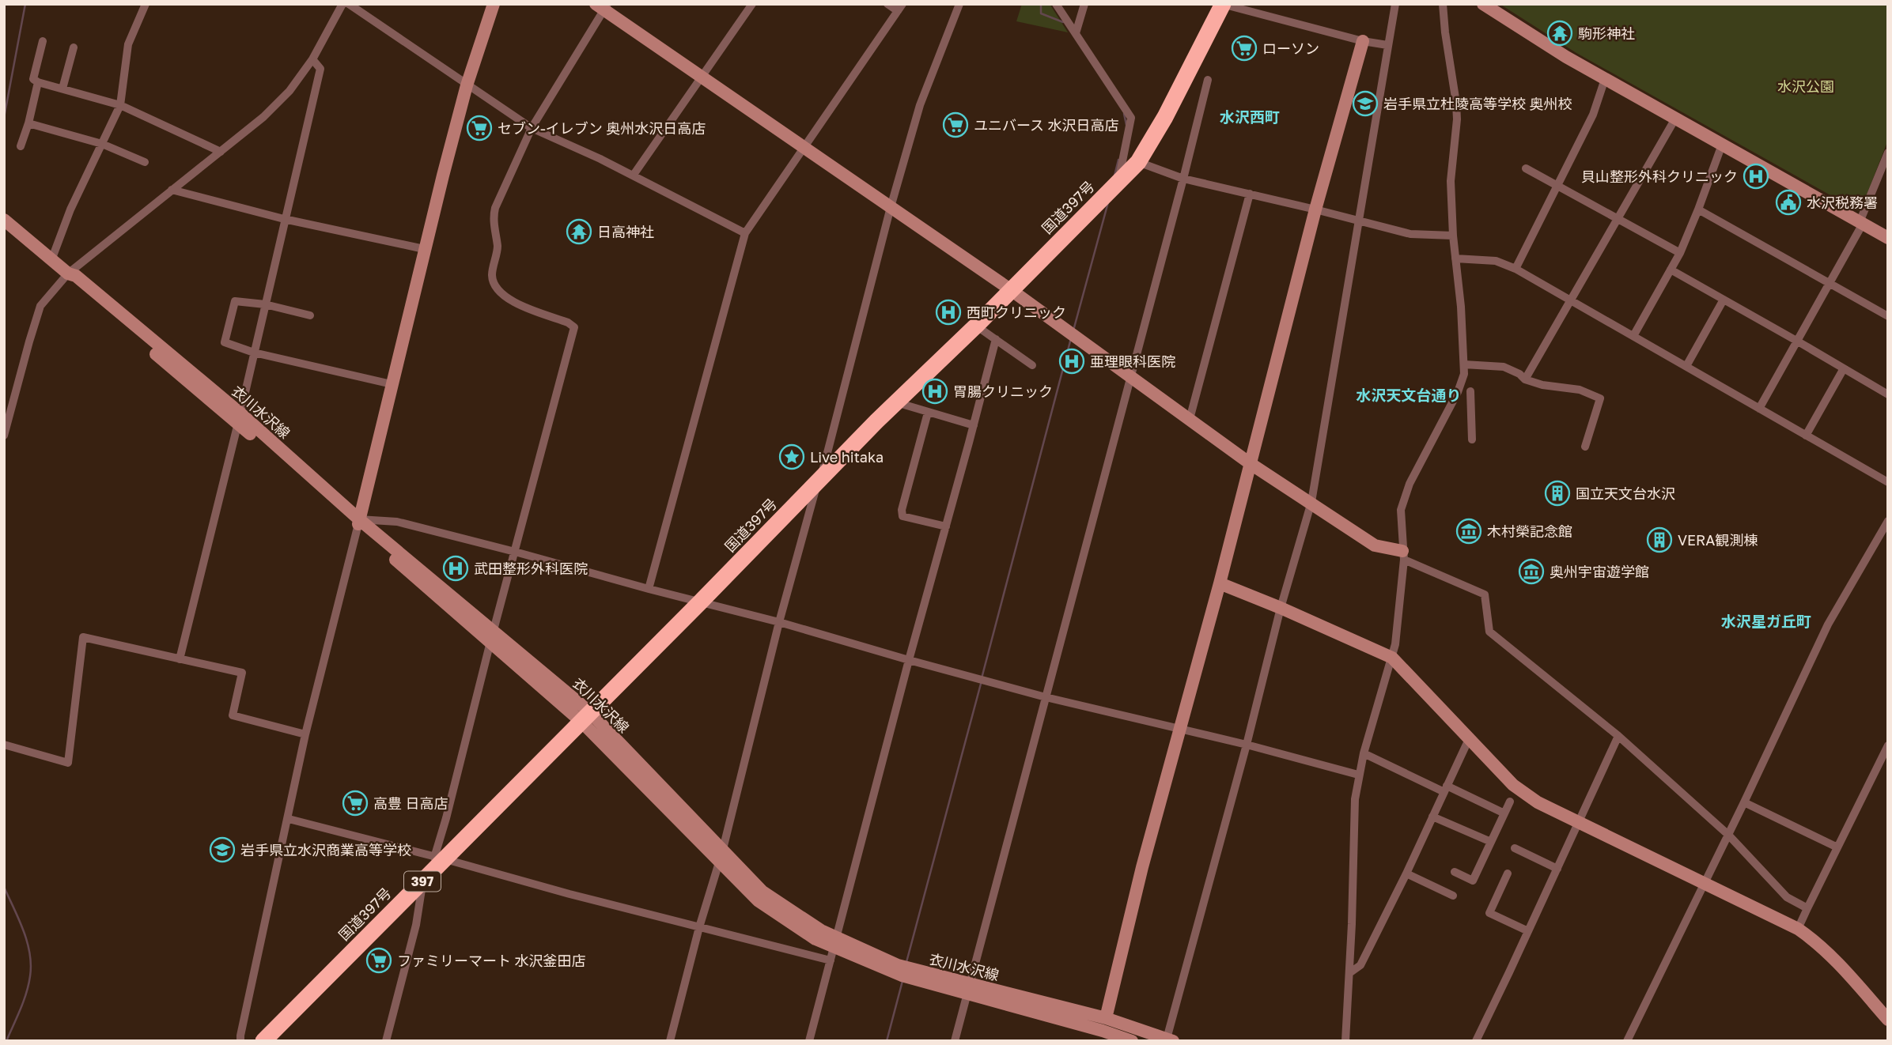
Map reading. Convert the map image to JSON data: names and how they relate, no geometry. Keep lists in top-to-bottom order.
{
  "streets": {
    "highway": ["国道397号", "397"],
    "street": ["衣川水沢線"]
  },
  "crossings": [
    ["国道397号", "衣川水沢線"]
  ],
  "districts": ["水沢西町", "水沢天文台通り", "水沢星ガ丘町"],
  "parks": ["水沢公園"],
  "places": {
    "temple": ["駒形神社", "日高神社"],
    "supermarket": [
      "ローソン",
      "ユニバース 水沢日高店",
      "セブン-イレブン 奥州水沢日高店",
      "高豊 日高店",
      "ファミリーマート 水沢釜田店"
    ],
    "school or university": ["岩手県立杜陵高等学校 奥州校", "岩手県立水沢商業高等学校"],
    "hospital": [
      "貝山整形外科クリニック",
      "西町クリニック",
      "亜理眼科医院",
      "胃腸クリニック",
      "武田整形外科医院"
    ],
    "public building": ["水沢税務署"],
    "place": ["Live hitaka"],
    "building": ["国立天文台水沢", "VERA観測棟"],
    "museum": ["木村榮記念館", "奥州宇宙遊学館"]
  }
}
